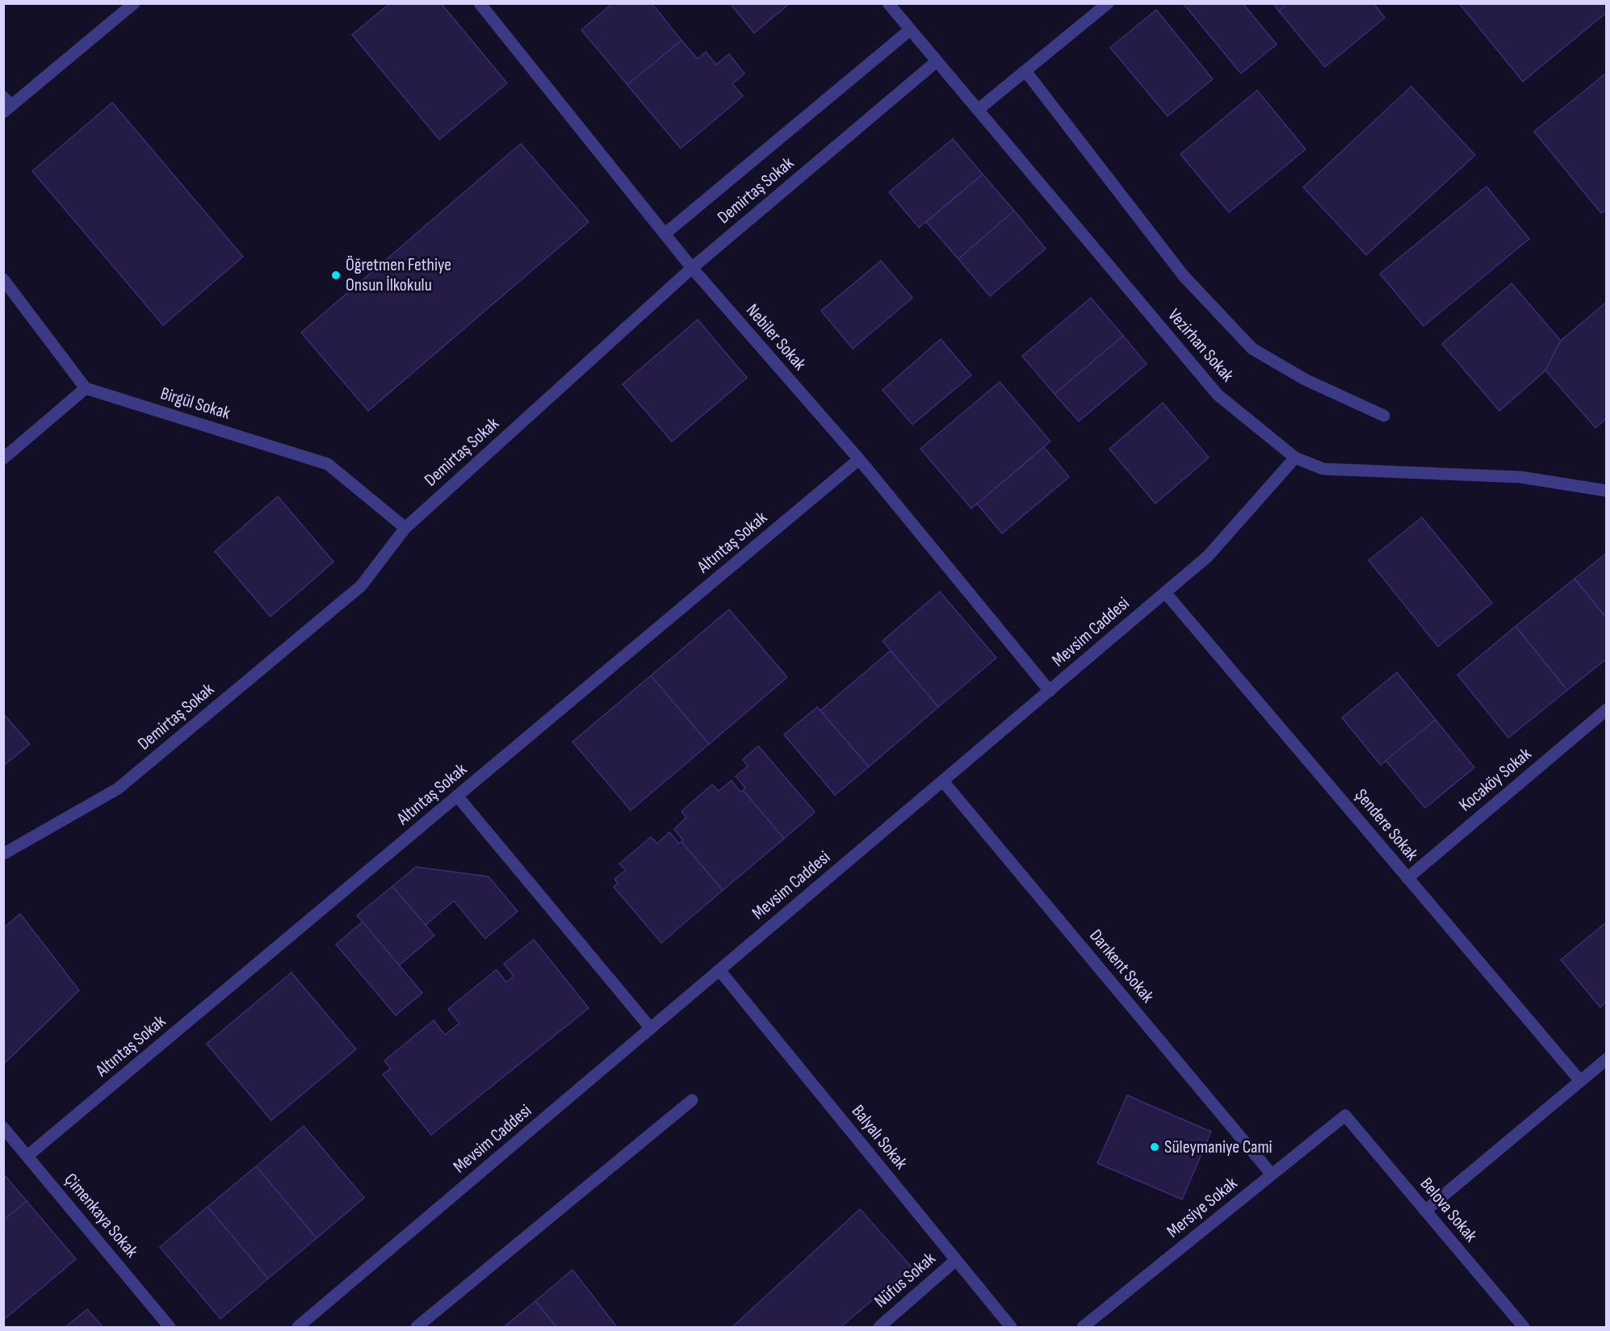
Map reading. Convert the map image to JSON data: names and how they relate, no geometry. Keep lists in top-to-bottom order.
{
  "streets": {
    "street": [
      "Demirtaş Sokak",
      "Nebiler Sokak",
      "Vezirhan Sokak",
      "Birgül Sokak",
      "Altıntaş Sokak",
      "Mevsim Caddesi",
      "Kocaköy Sokak",
      "Şendere Sokak",
      "Darıkent Sokak",
      "Balyalı Sokak",
      "Mersiye Sokak",
      "Belova Sokak",
      "Çimenkaya Sokak",
      "Nüfus Sokak"
    ]
  },
  "crossings": [
    ["Demirtaş Sokak", "Nebiler Sokak"],
    ["Demirtaş Sokak", "Vezirhan Sokak"],
    ["Demirtaş Sokak", "Birgül Sokak"],
    ["Nebiler Sokak", "Altıntaş Sokak"],
    ["Nebiler Sokak", "Mevsim Caddesi"],
    ["Vezirhan Sokak", "Mevsim Caddesi"],
    ["Altıntaş Sokak", "Çimenkaya Sokak"],
    ["Mevsim Caddesi", "Şendere Sokak"],
    ["Mevsim Caddesi", "Darıkent Sokak"],
    ["Mevsim Caddesi", "Balyalı Sokak"],
    ["Kocaköy Sokak", "Şendere Sokak"],
    ["Darıkent Sokak", "Mersiye Sokak"],
    ["Balyalı Sokak", "Nüfus Sokak"],
    ["Mersiye Sokak", "Belova Sokak"]
  ],
  "places": ["Öğretmen Fethiye Onsun İlkokulu", "Süleymaniye Cami"]
}
